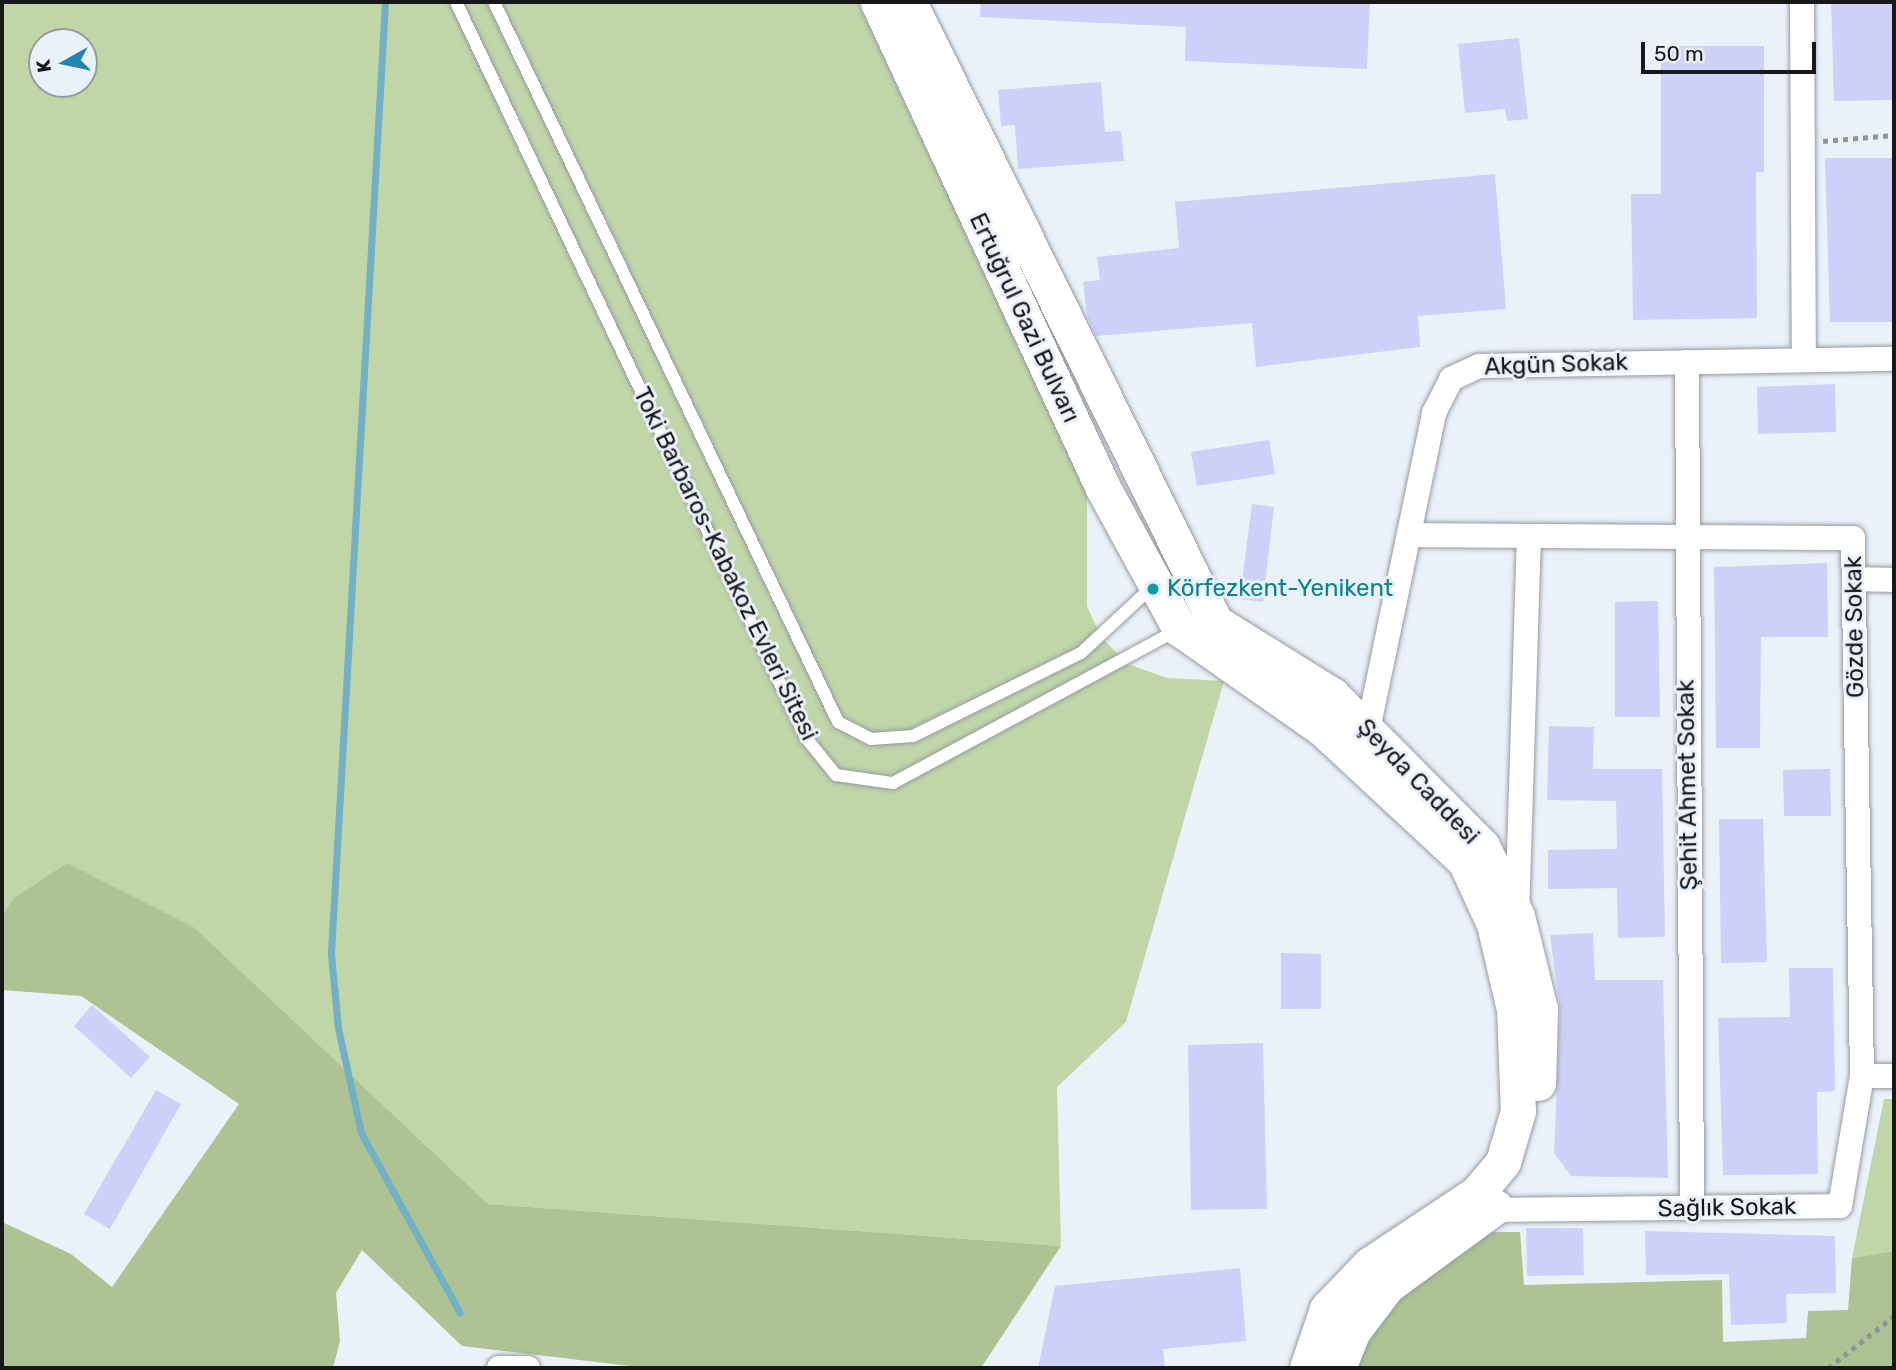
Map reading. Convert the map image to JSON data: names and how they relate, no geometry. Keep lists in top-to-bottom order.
{
  "streets": {
    "main road": ["Ertuğrul Gazi Bulvarı", "Şeyda Caddesi"],
    "street": [
      "Akgün Sokak",
      "Gözde Sokak",
      "Şehit Ahmet Sokak",
      "Sağlık Sokak"
    ],
    "lane": ["Toki Barbaros-Kabakoz Evleri Sitesi"]
  },
  "crossings": [
    ["Ertuğrul Gazi Bulvarı", "Toki Barbaros-Kabakoz Evleri Sitesi"],
    ["Ertuğrul Gazi Bulvarı", "Şeyda Caddesi"],
    ["Akgün Sokak", "Gözde Sokak"],
    ["Akgün Sokak", "Şeyda Caddesi"],
    ["Akgün Sokak", "Şehit Ahmet Sokak"],
    ["Toki Barbaros-Kabakoz Evleri Sitesi", "Şeyda Caddesi"],
    ["Gözde Sokak", "Şehit Ahmet Sokak"],
    ["Gözde Sokak", "Sağlık Sokak"],
    ["Şeyda Caddesi", "Sağlık Sokak"],
    ["Şehit Ahmet Sokak", "Sağlık Sokak"]
  ],
  "places": ["Körfezkent-Yenikent"],
  "scale_bar": "50 m",
  "north": "left"
}
